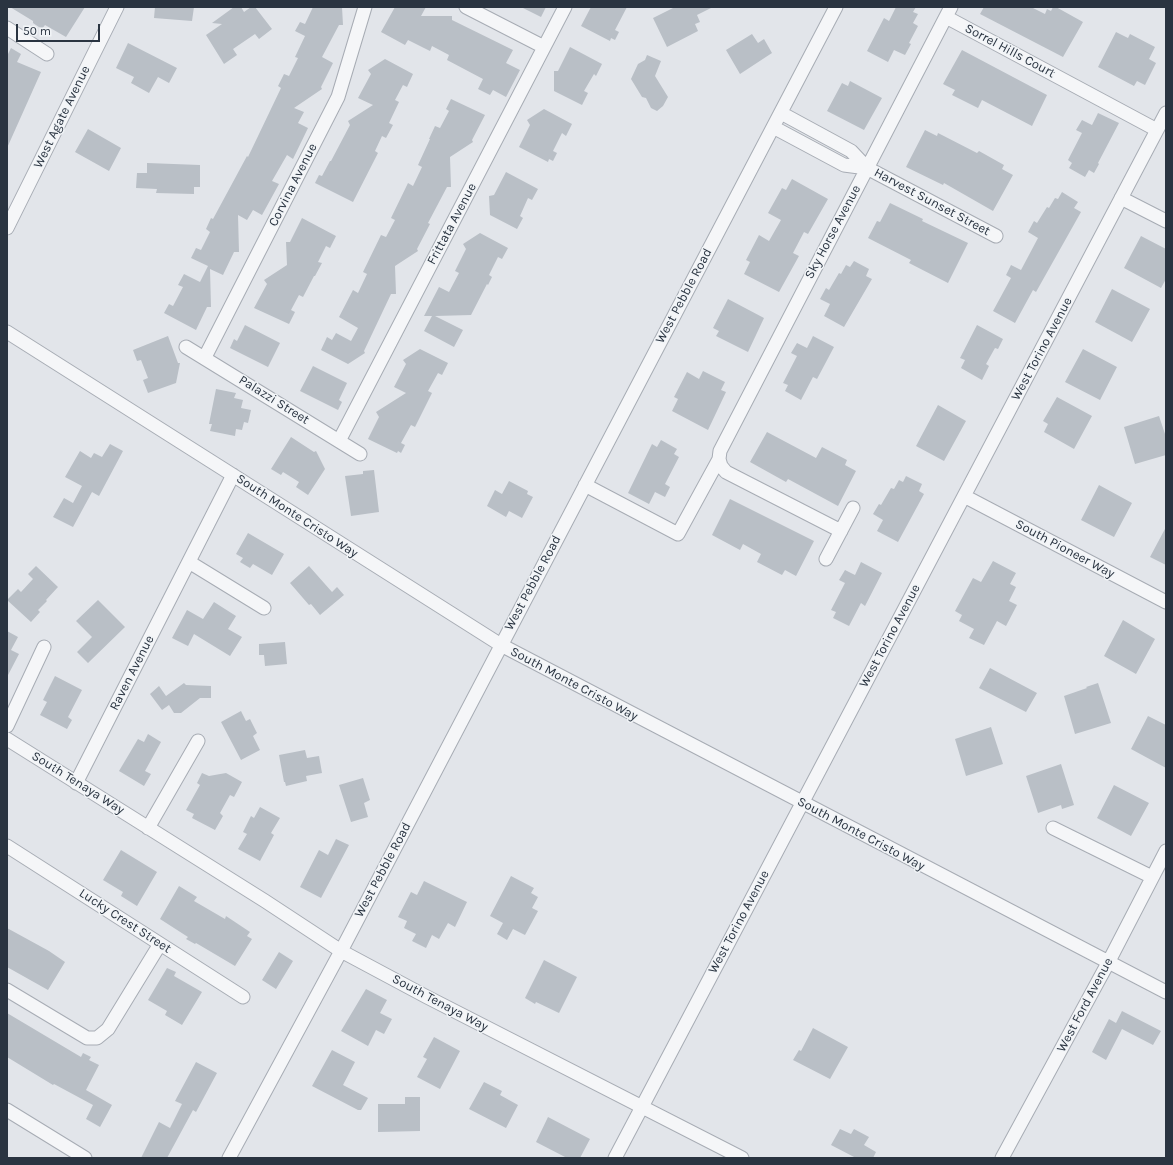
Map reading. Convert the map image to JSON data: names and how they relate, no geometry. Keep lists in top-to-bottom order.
{
  "streets": {
    "street": [
      "Sorrel Hills Court",
      "West Agate Avenue",
      "Corvina Avenue",
      "Harvest Sunset Street",
      "Frittata Avenue",
      "Sky Horse Avenue",
      "West Pebble Road",
      "West Torino Avenue",
      "Palazzi Street",
      "South Monte Cristo Way",
      "South Pioneer Way",
      "Raven Avenue",
      "South Tenaya Way",
      "Lucky Crest Street",
      "West Ford Avenue"
    ]
  },
  "crossings": [
    ["Sorrel Hills Court", "Sky Horse Avenue"],
    ["Sorrel Hills Court", "West Torino Avenue"],
    ["Corvina Avenue", "Palazzi Street"],
    ["Harvest Sunset Street", "Sky Horse Avenue"],
    ["Harvest Sunset Street", "West Pebble Road"],
    ["Frittata Avenue", "Palazzi Street"],
    ["Sky Horse Avenue", "West Pebble Road"],
    ["West Pebble Road", "South Monte Cristo Way"],
    ["West Pebble Road", "South Tenaya Way"],
    ["West Torino Avenue", "South Monte Cristo Way"],
    ["West Torino Avenue", "South Pioneer Way"],
    ["West Torino Avenue", "South Tenaya Way"],
    ["South Monte Cristo Way", "Raven Avenue"],
    ["South Monte Cristo Way", "West Ford Avenue"],
    ["Raven Avenue", "South Tenaya Way"]
  ],
  "scale_bar": "50 m"
}
